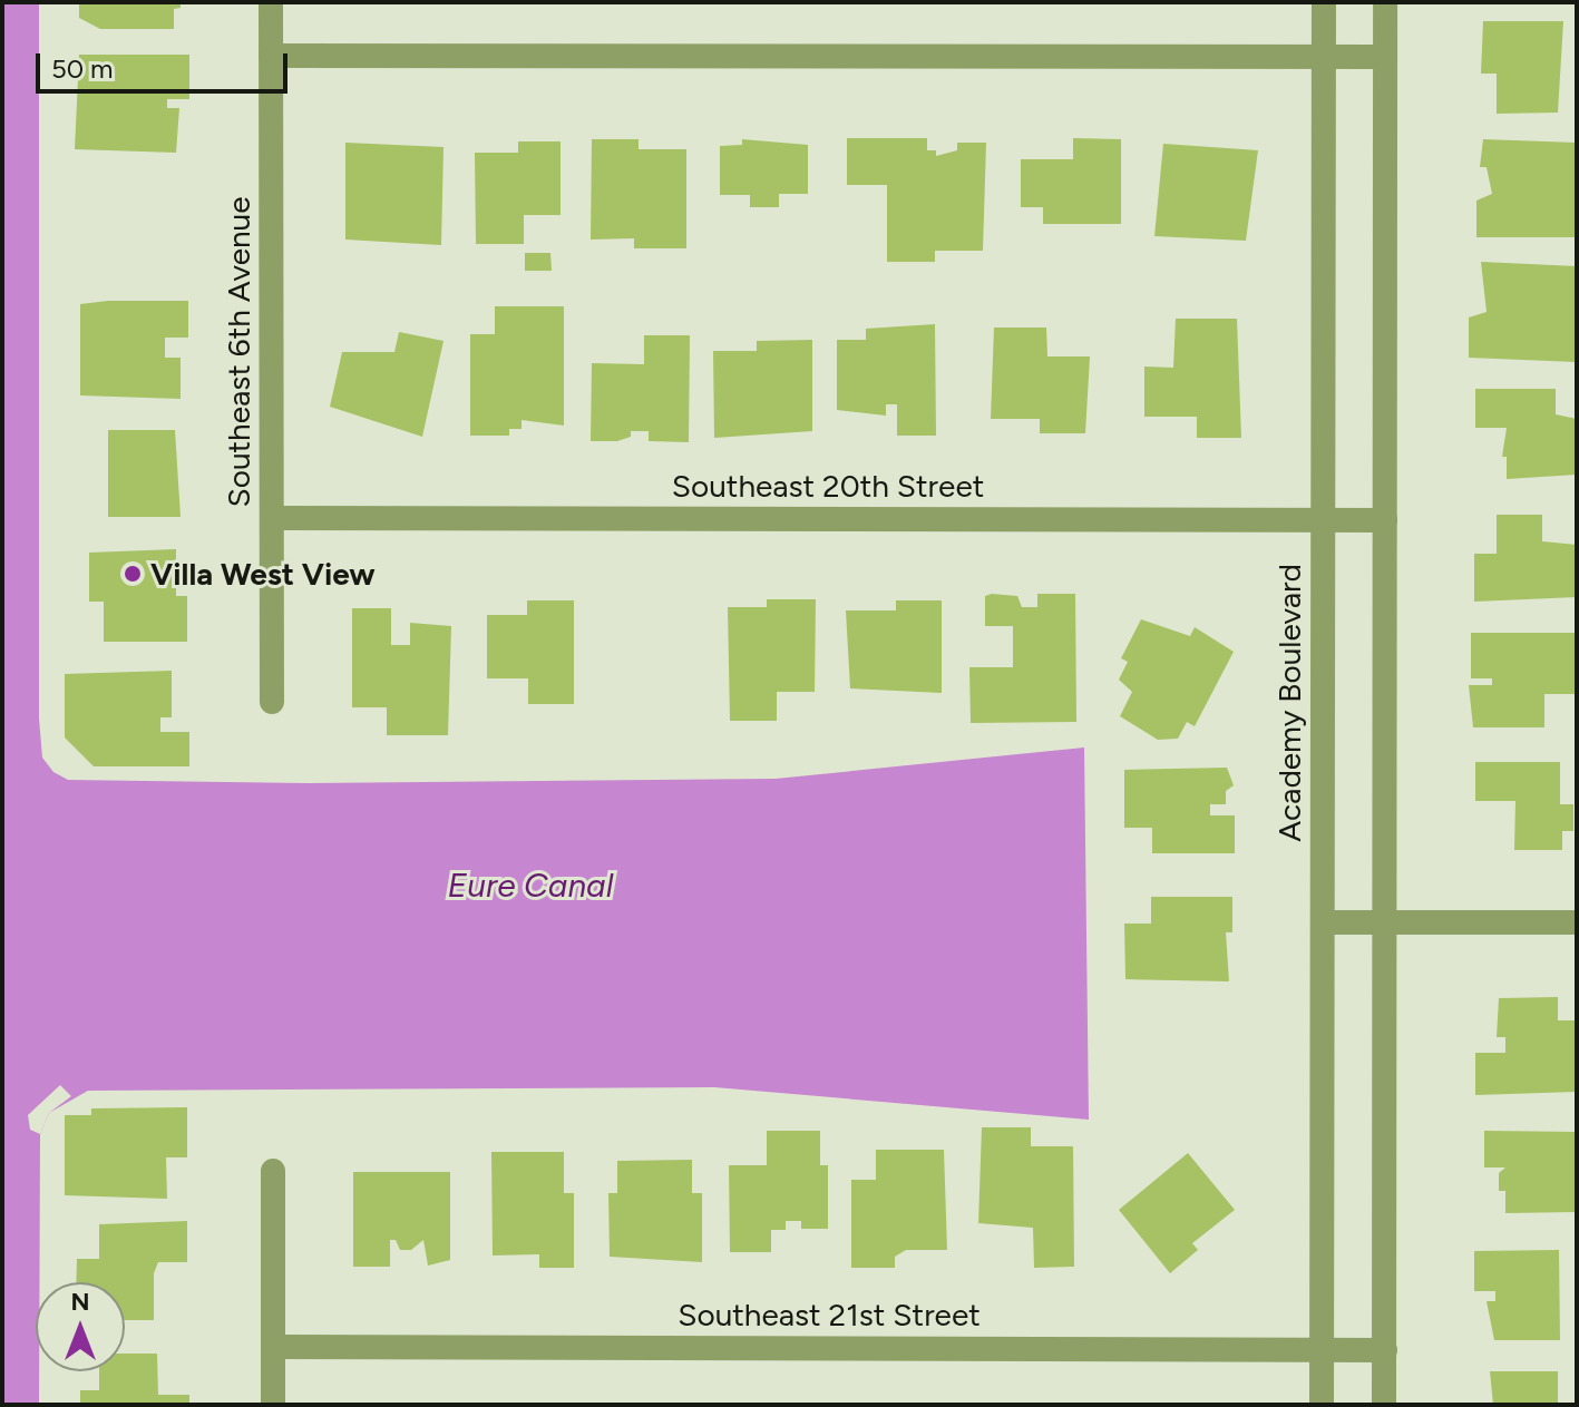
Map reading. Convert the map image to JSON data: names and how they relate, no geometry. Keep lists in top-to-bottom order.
{
  "streets": {
    "street": [
      "Southeast 6th Avenue",
      "Southeast 20th Street",
      "Academy Boulevard",
      "Southeast 21st Street"
    ]
  },
  "crossings": [
    ["Southeast 6th Avenue", "Southeast 20th Street"],
    ["Southeast 20th Street", "Academy Boulevard"],
    ["Academy Boulevard", "Southeast 21st Street"]
  ],
  "water": ["Eure Canal"],
  "places": ["Villa West View"],
  "scale_bar": "50 m",
  "north": "top"
}
